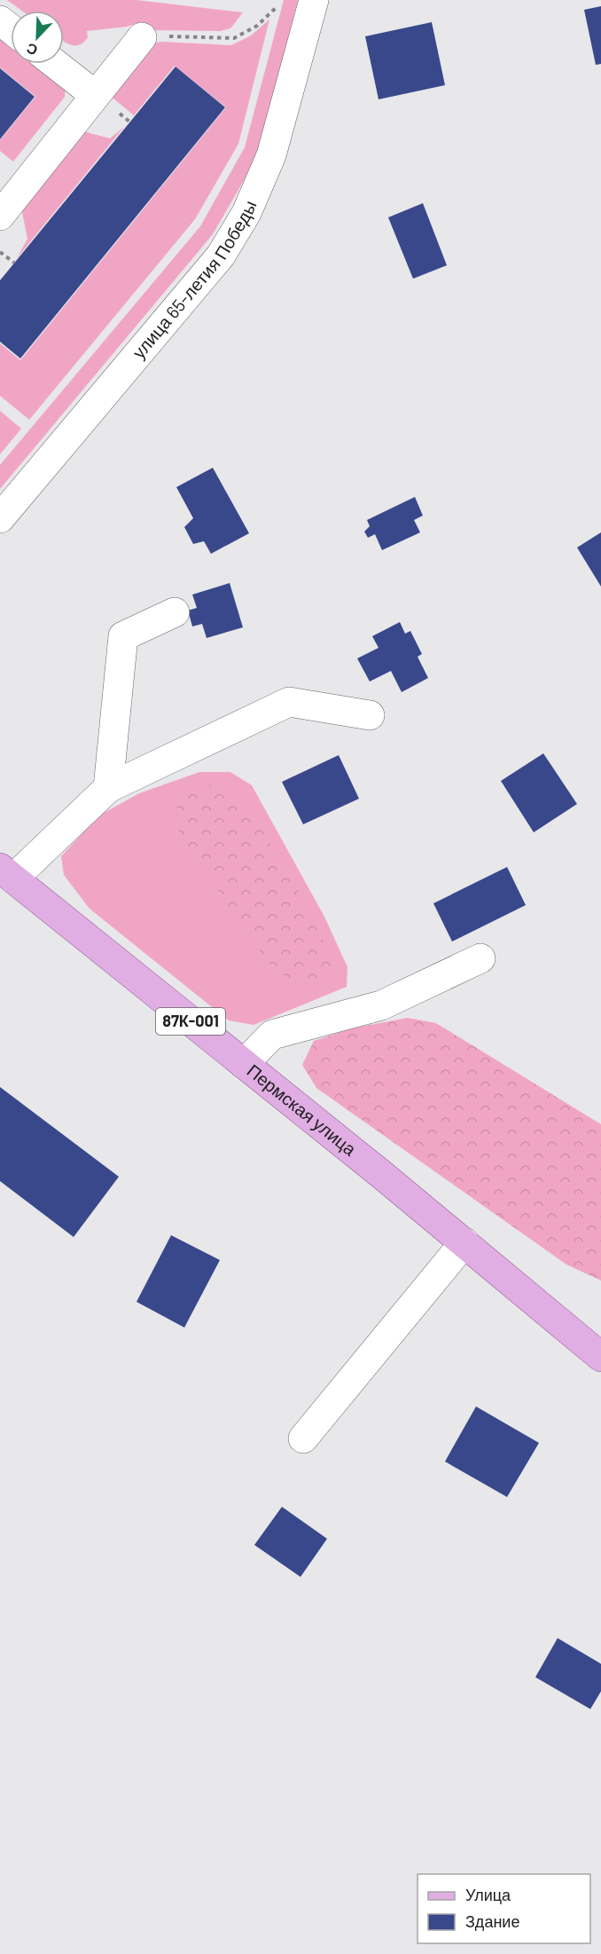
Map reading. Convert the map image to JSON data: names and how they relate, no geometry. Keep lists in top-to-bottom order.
{
  "streets": {
    "main road": ["87К-001", "Пермская улица"],
    "street": ["улица 65-летия Победы"]
  },
  "legend": ["Улица", "Здание"],
  "north": "bottom left"
}
